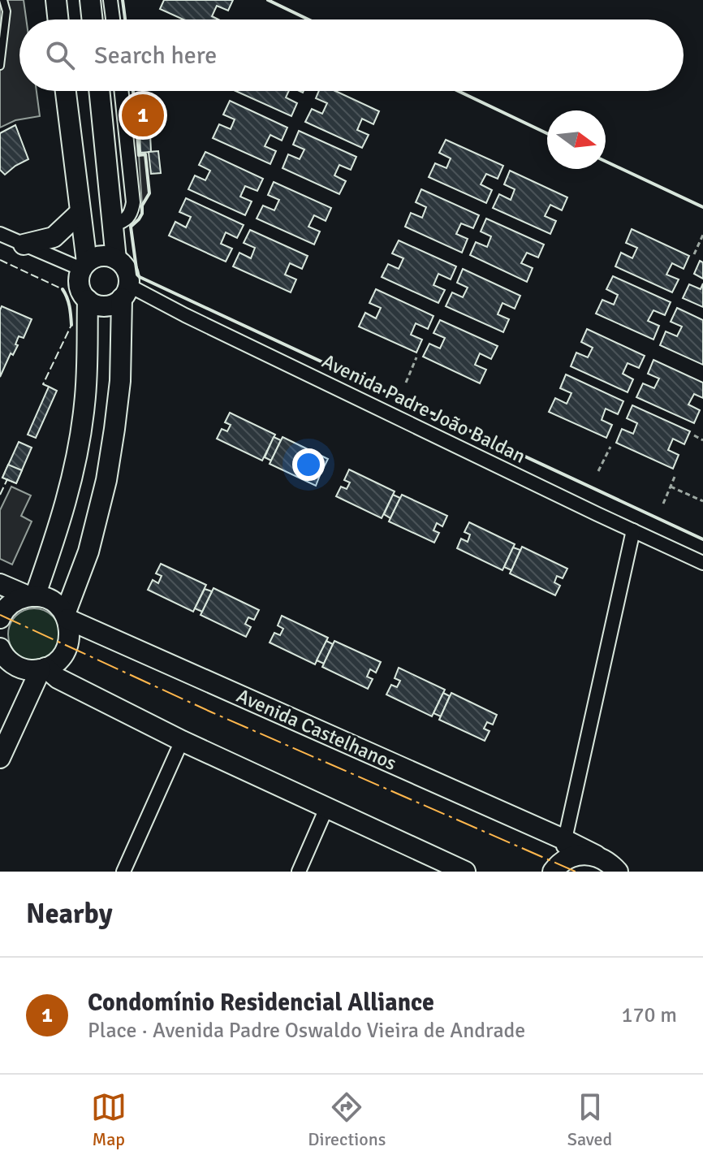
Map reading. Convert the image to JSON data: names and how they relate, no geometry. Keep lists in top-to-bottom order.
{
  "streets": {
    "street": ["Avenida Padre João Baldan", "Avenida Castelhanos"]
  },
  "north": "right",
  "page": {
    "search": "Search here",
    "pins": "1",
    "heading": "Nearby",
    "list": [
      {
        "mark": "1",
        "name": "Condomínio Residencial Alliance",
        "note": "Place · Avenida Padre Oswaldo Vieira de Andrade",
        "value": "170 m"
      }
    ],
    "nav": ["Map", "Directions", "Saved"]
  }
}
